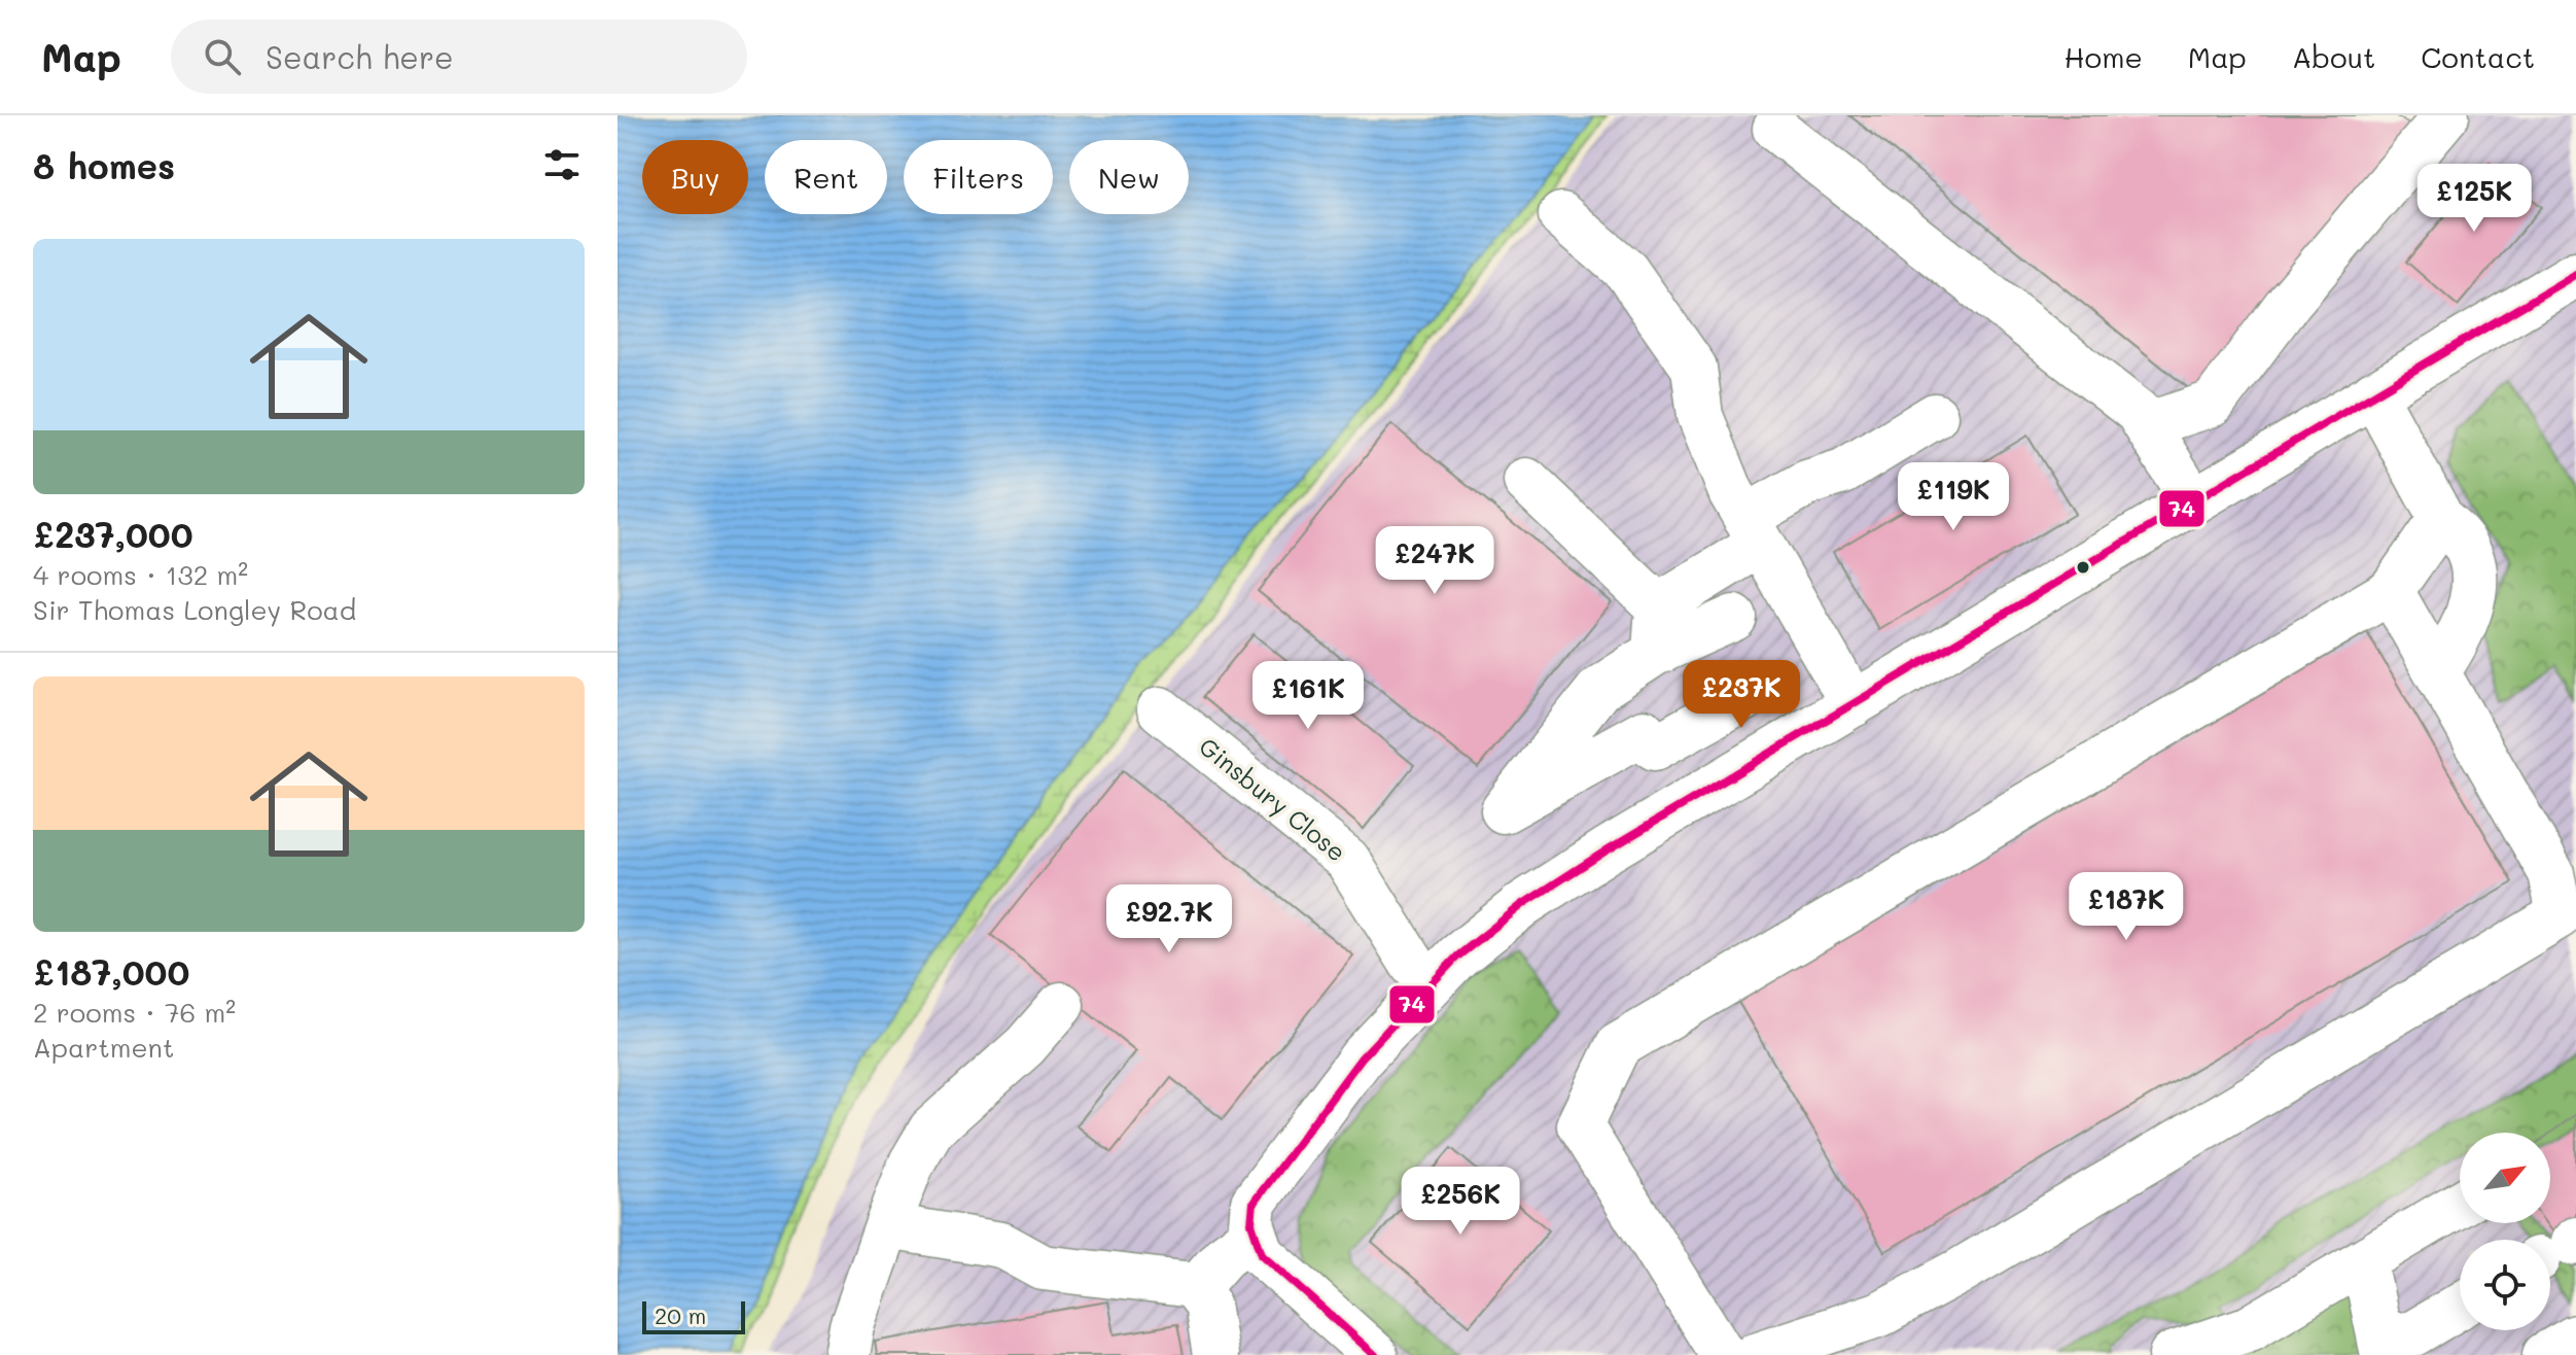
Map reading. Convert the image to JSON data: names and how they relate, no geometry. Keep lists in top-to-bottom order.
{
  "streets": {
    "street": ["Ginsbury Close"]
  },
  "lines": ["transit line 74"],
  "scale_bar": "20 m",
  "north": "top right",
  "page": {
    "header": "Map",
    "search": "Search here",
    "nav": [
      "Home",
      "Map",
      "About",
      "Contact"
    ],
    "heading": "8 homes",
    "chip": [
      "Buy",
      "Rent",
      "Filters",
      "New"
    ],
    "price": [
      "£125K",
      "£119K",
      "£247K",
      "£237K",
      "£161K",
      "£187K",
      "£92.7K",
      "£256K"
    ],
    "list": [
      {
        "name": "£237,000",
        "note": "4 rooms · 132 m² · Sir Thomas Longley Road"
      },
      {
        "name": "£187,000",
        "note": "2 rooms · 76 m² · Apartment"
      }
    ],
    "scale": "20 m"
  }
}
